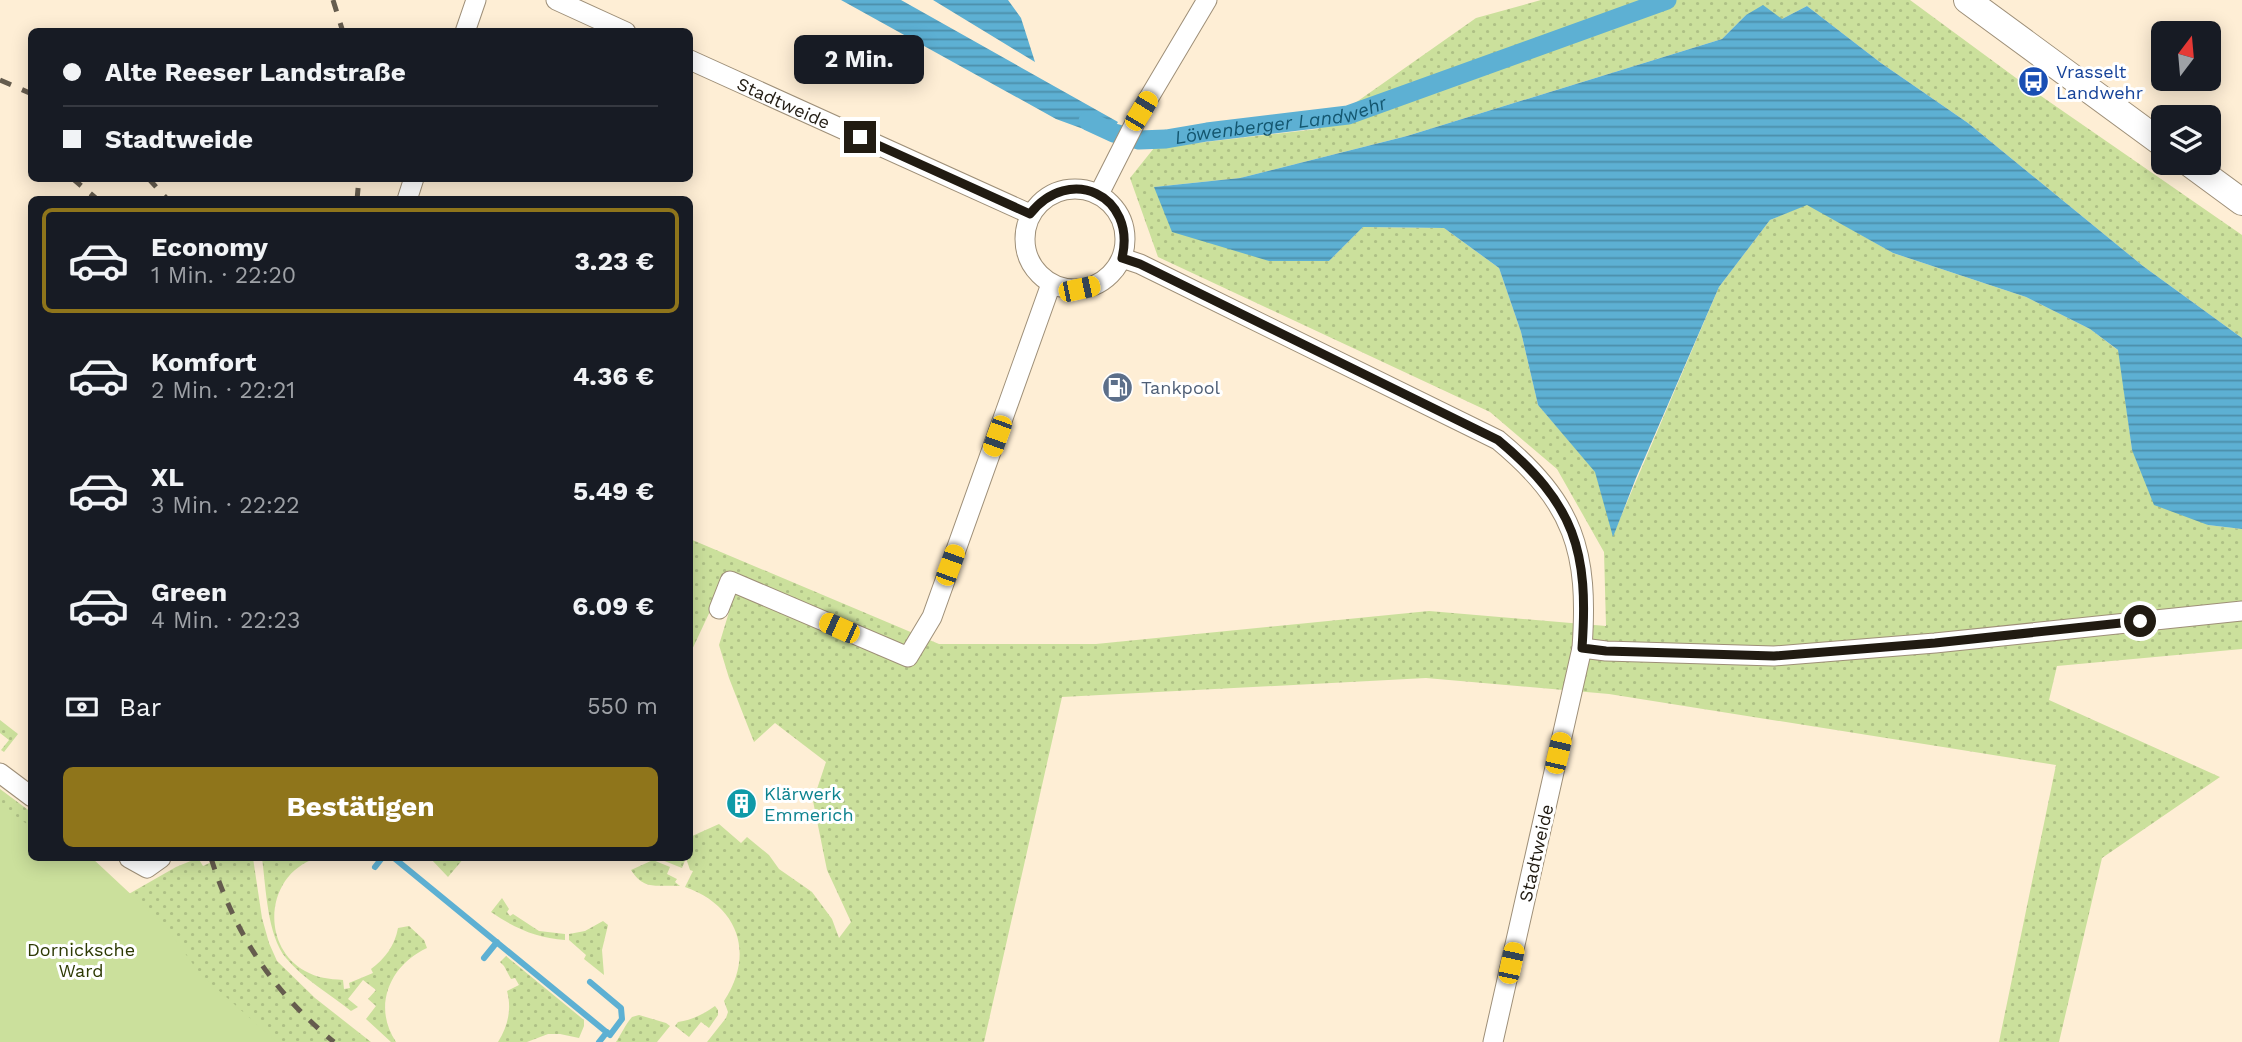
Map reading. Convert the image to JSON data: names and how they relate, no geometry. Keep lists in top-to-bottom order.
{
  "streets": {
    "street": ["Stadtweide"]
  },
  "water": ["Löwenberger Landwehr"],
  "parks": ["Dornicksche Ward"],
  "places": {
    "bus stop": ["Vrasselt Landwehr"],
    "fuel station": ["Tankpool"],
    "building": ["Klärwerk Emmerich"]
  },
  "north": "top",
  "page": {
    "banner": ["Alte Reeser Landstraße", "Stadtweide"],
    "bubble": "2 Min.",
    "list": [
      {
        "name": "Economy",
        "note": "1 Min. · 22:20",
        "value": "3.23 €"
      },
      {
        "name": "Komfort",
        "note": "2 Min. · 22:21",
        "value": "4.36 €"
      },
      {
        "name": "XL",
        "note": "3 Min. · 22:22",
        "value": "5.49 €"
      },
      {
        "name": "Green",
        "note": "4 Min. · 22:23",
        "value": "6.09 €"
      }
    ],
    "pay": ["Bar", "550 m"],
    "buttons": "Bestätigen"
  }
}
